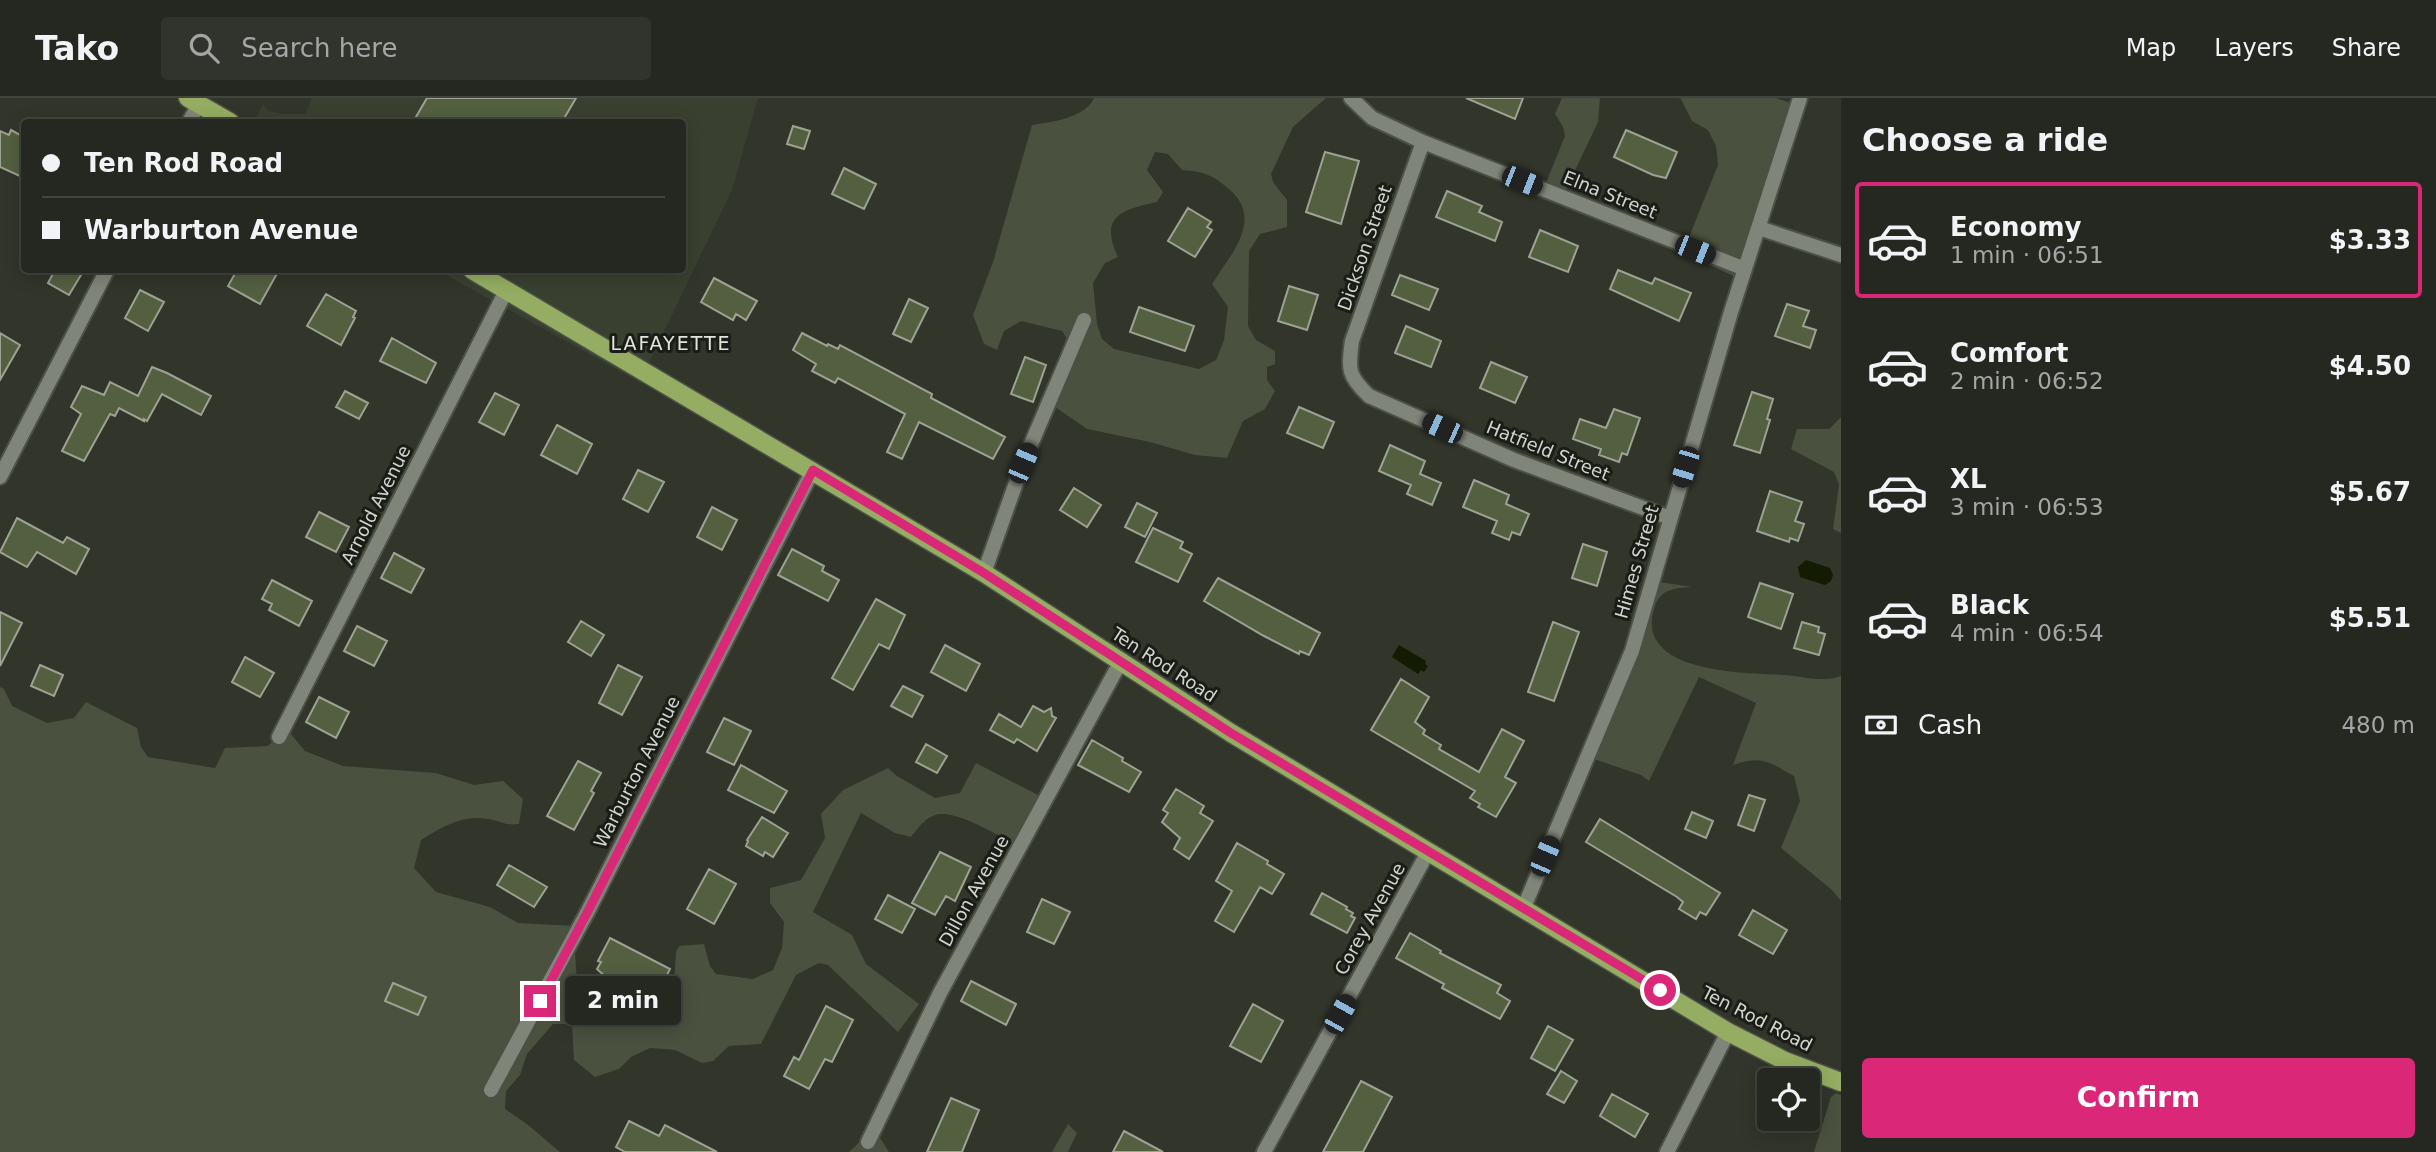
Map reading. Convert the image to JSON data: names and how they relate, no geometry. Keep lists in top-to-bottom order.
{
  "streets": {
    "main road": ["Ten Rod Road"],
    "street": [
      "Elna Street",
      "Dickson Street",
      "Hatfield Street",
      "Arnold Avenue",
      "Himes Street",
      "Warburton Avenue",
      "Dillon Avenue",
      "Corey Avenue"
    ]
  },
  "crossings": [
    ["Elna Street", "Dickson Street"],
    ["Elna Street", "Himes Street"],
    ["Dickson Street", "Hatfield Street"],
    ["Hatfield Street", "Himes Street"],
    ["Arnold Avenue", "Ten Rod Road"],
    ["Himes Street", "Ten Rod Road"],
    ["Ten Rod Road", "Warburton Avenue"],
    ["Ten Rod Road", "Dillon Avenue"],
    ["Ten Rod Road", "Corey Avenue"]
  ],
  "districts": ["LAFAYETTE"],
  "page": {
    "header": "Tako",
    "search": "Search here",
    "nav": ["Map", "Layers", "Share"],
    "heading": "Choose a ride",
    "banner": ["Ten Rod Road", "Warburton Avenue"],
    "list": [
      {
        "name": "Economy",
        "note": "1 min · 06:51",
        "value": "$3.33"
      },
      {
        "name": "Comfort",
        "note": "2 min · 06:52",
        "value": "$4.50"
      },
      {
        "name": "XL",
        "note": "3 min · 06:53",
        "value": "$5.67"
      },
      {
        "name": "Black",
        "note": "4 min · 06:54",
        "value": "$5.51"
      }
    ],
    "pay": ["Cash", "480 m"],
    "bubble": "2 min",
    "buttons": "Confirm"
  }
}
